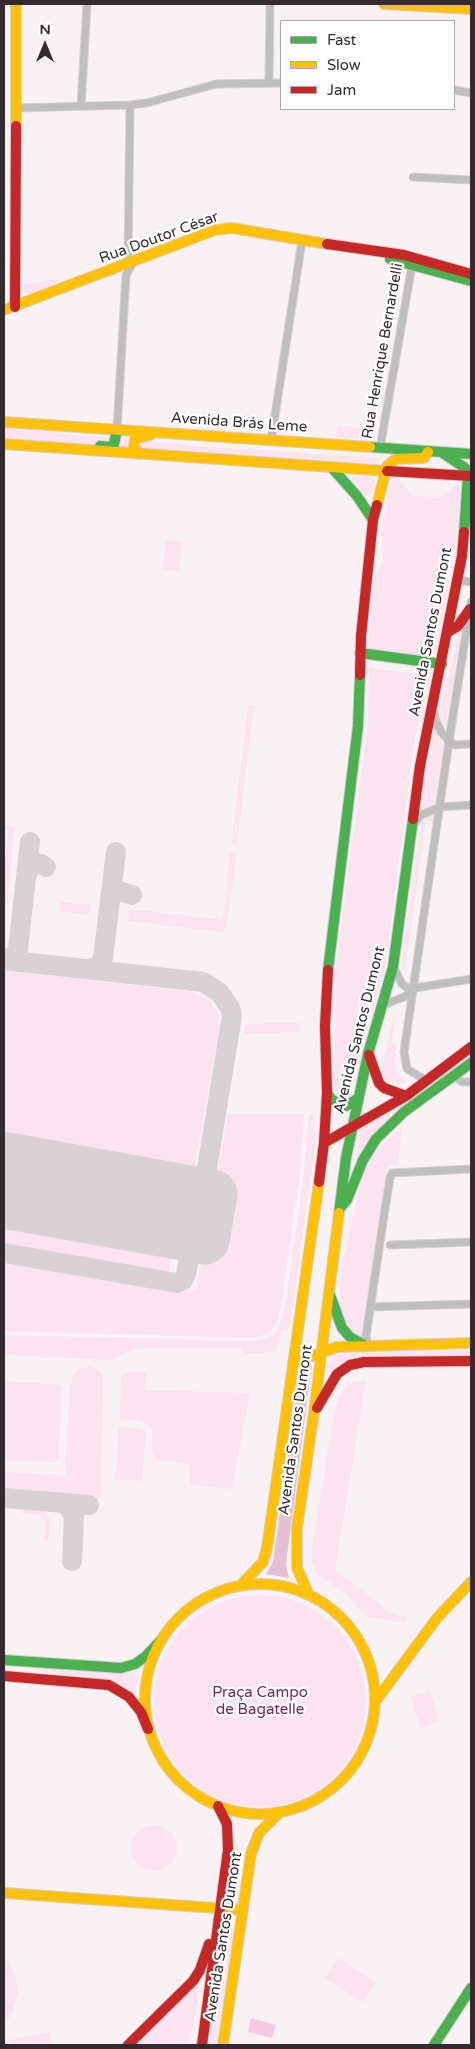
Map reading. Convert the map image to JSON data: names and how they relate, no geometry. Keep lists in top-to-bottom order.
{
  "streets": {
    "main road": ["Rua Doutor César", "Avenida Brás Leme", "Avenida Santos Dumont"],
    "street": ["Rua Henrique Bernardelli"]
  },
  "crossings": [
    ["Rua Doutor César", "Rua Henrique Bernardelli"],
    ["Rua Henrique Bernardelli", "Avenida Brás Leme"]
  ],
  "parks": ["Praça Campo de Bagatelle"],
  "legend": ["Fast", "Slow", "Jam"],
  "north": "top"
}
